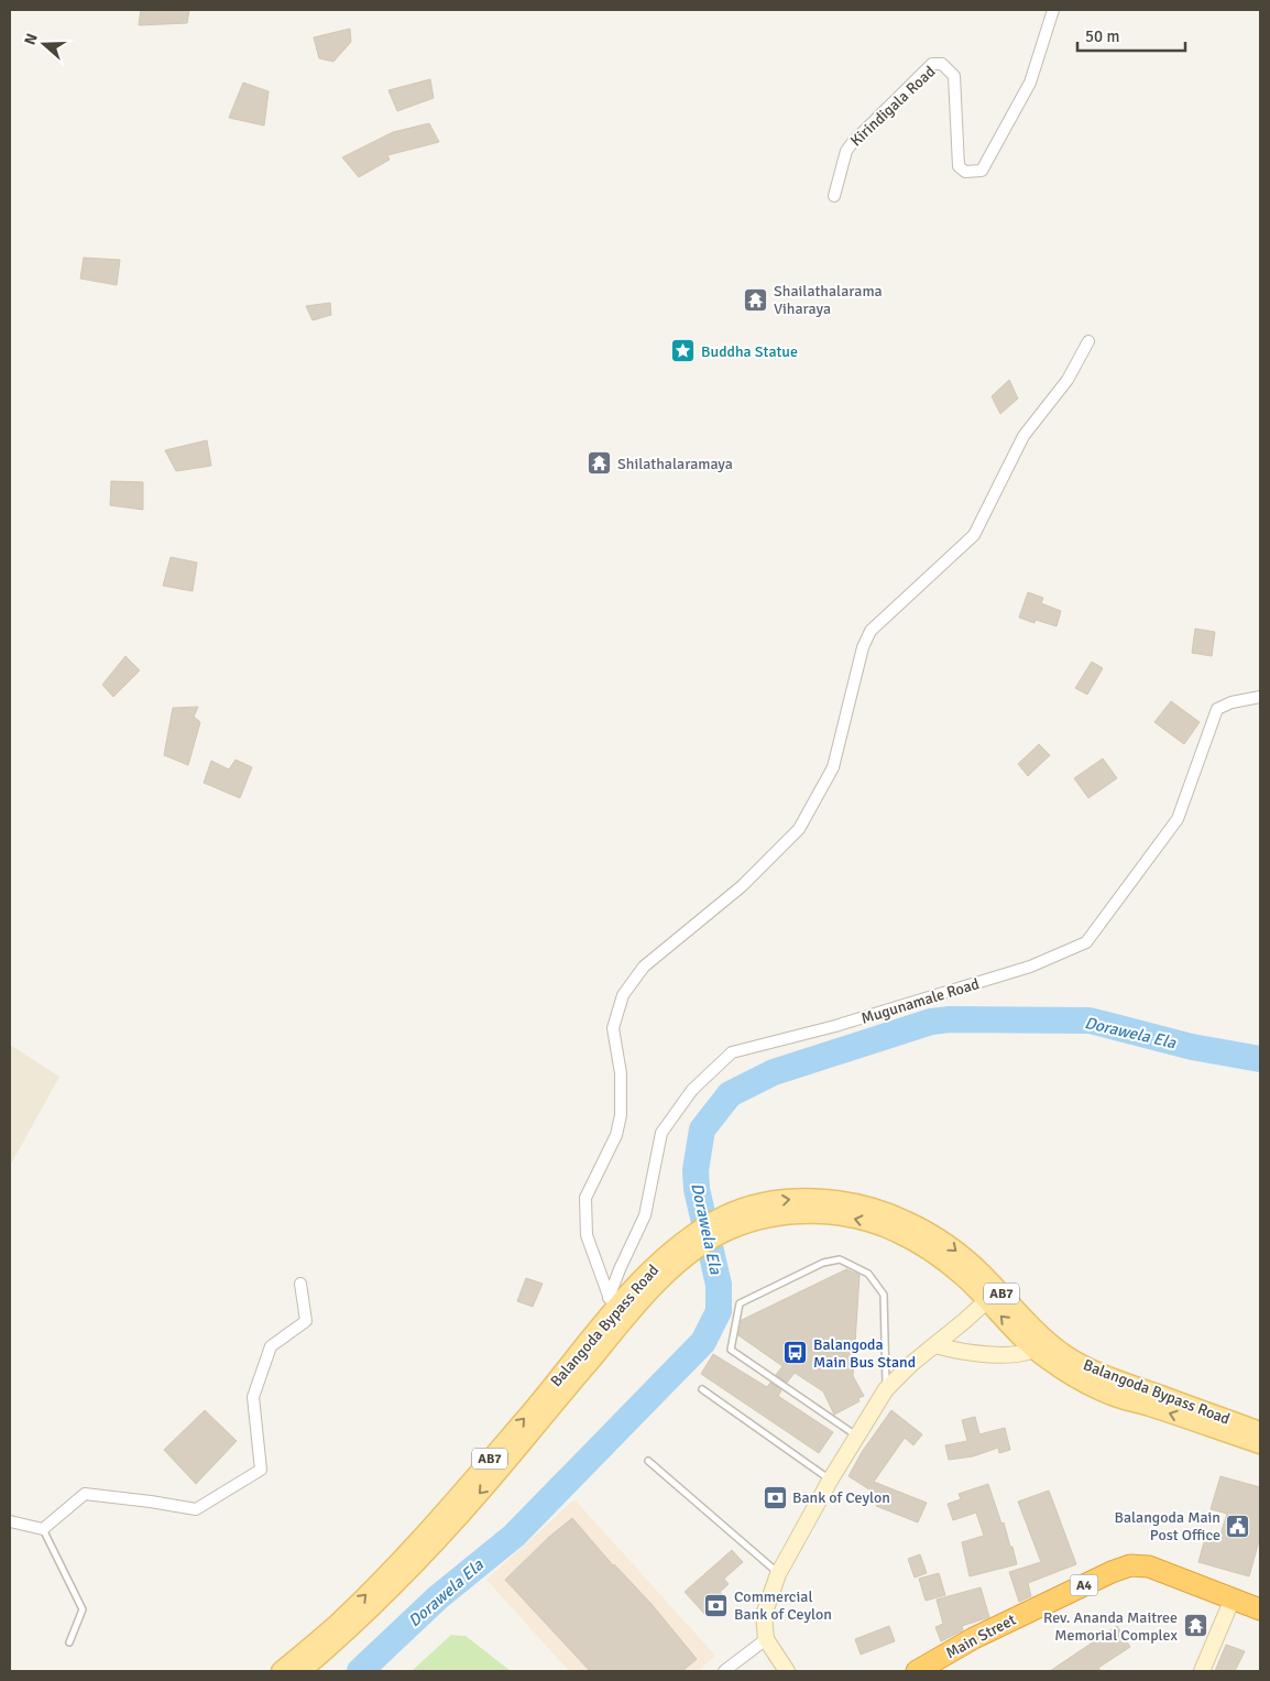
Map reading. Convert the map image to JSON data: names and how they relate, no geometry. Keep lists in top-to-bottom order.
{
  "streets": {
    "highway": ["A4", "Main Street"],
    "main road": ["AB7", "Balangoda Bypass Road"],
    "street": ["Kirindigala Road", "Mugunamale Road"]
  },
  "crossings": [
    ["Mugunamale Road", "Balangoda Bypass Road"]
  ],
  "water": ["Dorawela Ela"],
  "places": {
    "temple": ["Shailathalarama Viharaya", "Shilathalaramaya", "Rev. Ananda Maitree Memorial Complex"],
    "place": ["Buddha Statue"],
    "bus stop": ["Balangoda Main Bus Stand"],
    "bank": ["Bank of Ceylon", "Commercial Bank of Ceylon"],
    "public building": ["Balangoda Main Post Office"]
  },
  "scale_bar": "50 m",
  "north": "left"
}
